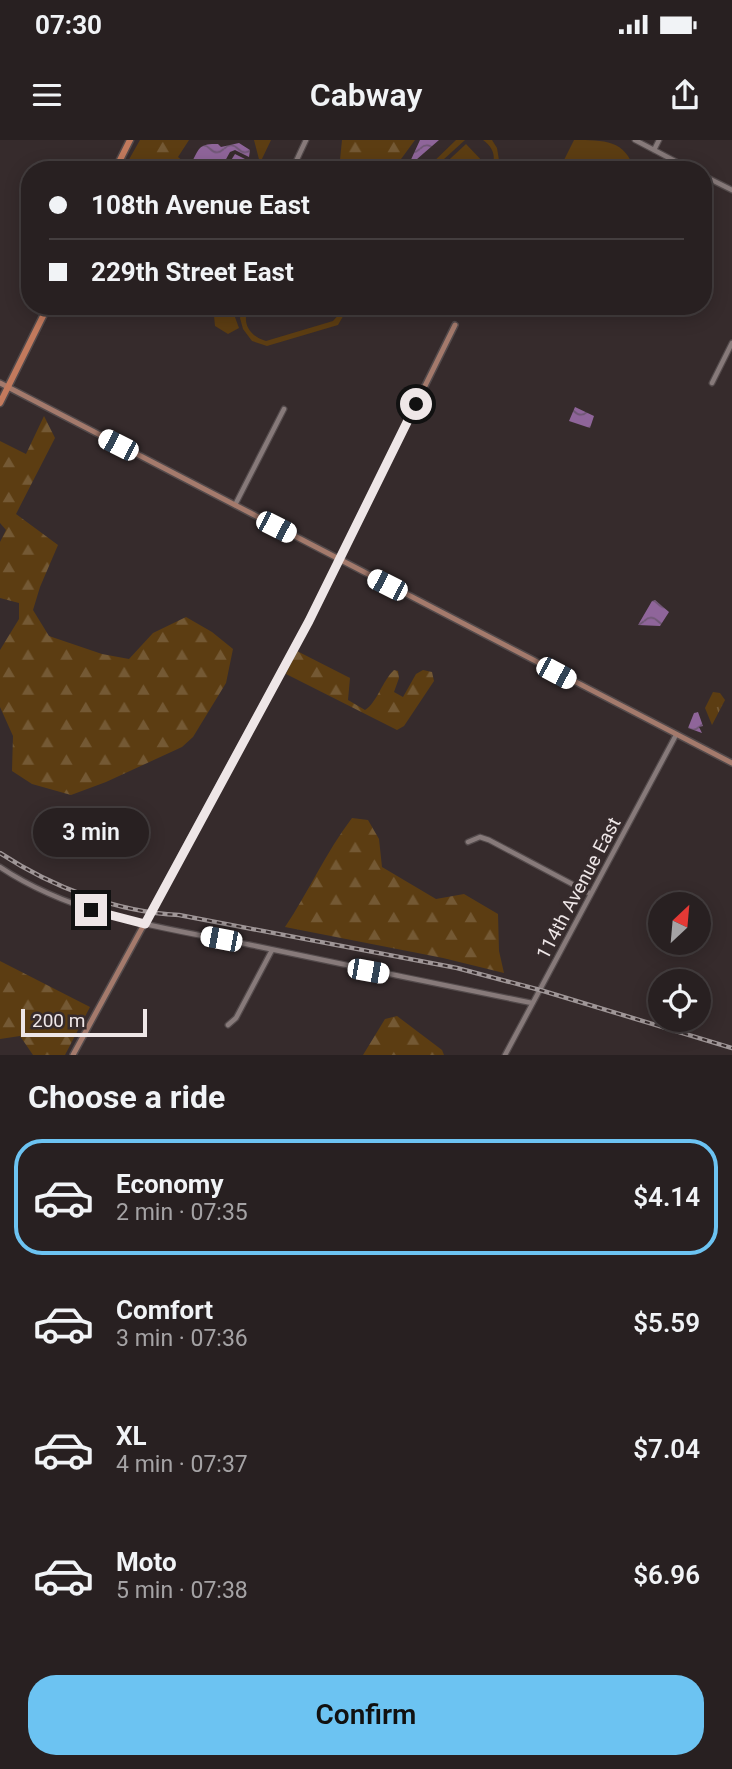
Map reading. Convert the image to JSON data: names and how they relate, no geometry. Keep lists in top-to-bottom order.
{
  "streets": {
    "street": ["114th Avenue East"]
  },
  "scale_bar": "200 m",
  "north": "top right",
  "page": {
    "status": "07:30",
    "header": "Cabway",
    "banner": ["108th Avenue East", "229th Street East"],
    "bubble": "3 min",
    "scale": "200 m",
    "heading": "Choose a ride",
    "list": [
      {
        "name": "Economy",
        "note": "2 min · 07:35",
        "value": "$4.14"
      },
      {
        "name": "Comfort",
        "note": "3 min · 07:36",
        "value": "$5.59"
      },
      {
        "name": "XL",
        "note": "4 min · 07:37",
        "value": "$7.04"
      },
      {
        "name": "Moto",
        "note": "5 min · 07:38",
        "value": "$6.96"
      }
    ],
    "buttons": "Confirm"
  }
}
